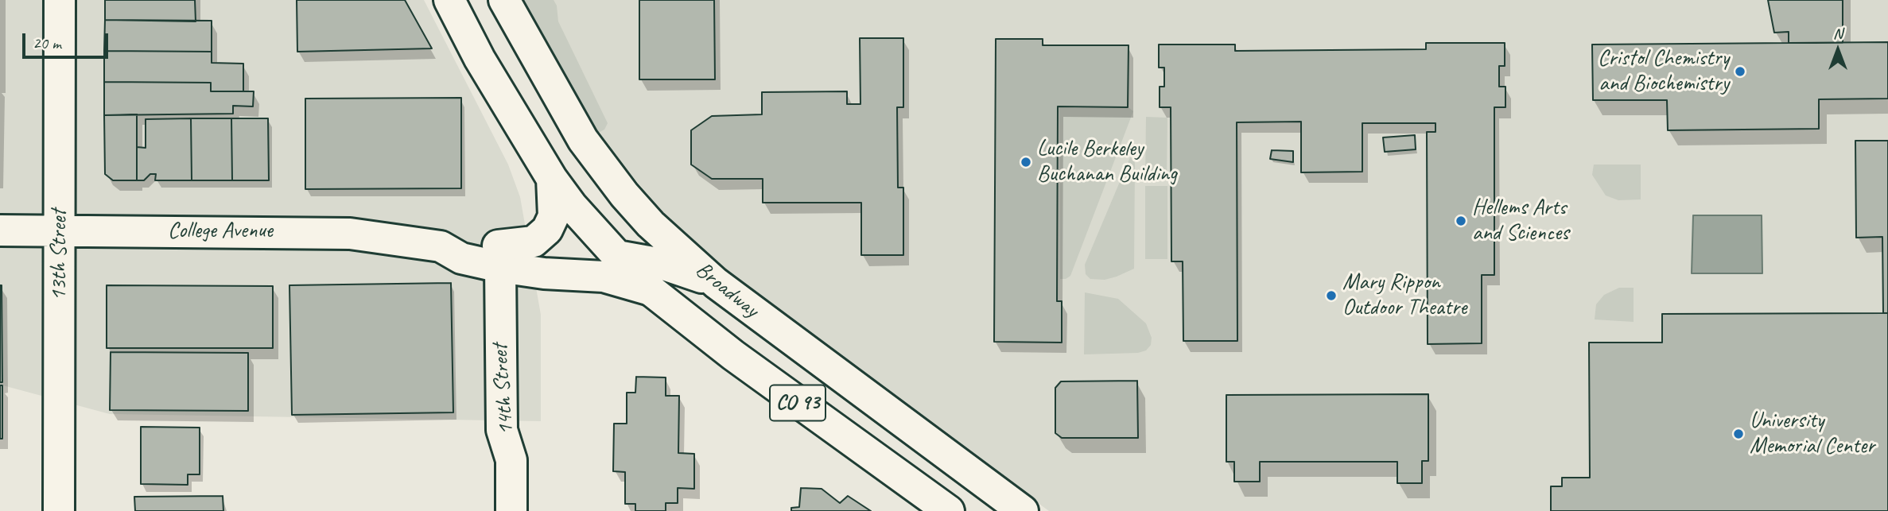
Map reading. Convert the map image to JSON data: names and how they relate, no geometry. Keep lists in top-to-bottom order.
{
  "streets": {
    "main road": [
      "College Avenue",
      "13th Street",
      "Broadway",
      "14th Street",
      "CO 93"
    ]
  },
  "crossings": [
    ["College Avenue", "13th Street"],
    ["College Avenue", "Broadway"],
    ["College Avenue", "14th Street"]
  ],
  "places": [
    "Cristol Chemistry and Biochemistry",
    "Lucile Berkeley Buchanan Building",
    "Hellems Arts and Sciences",
    "Mary Rippon Outdoor Theatre",
    "University Memorial Center"
  ],
  "scale_bar": "20 m",
  "north": "top"
}
